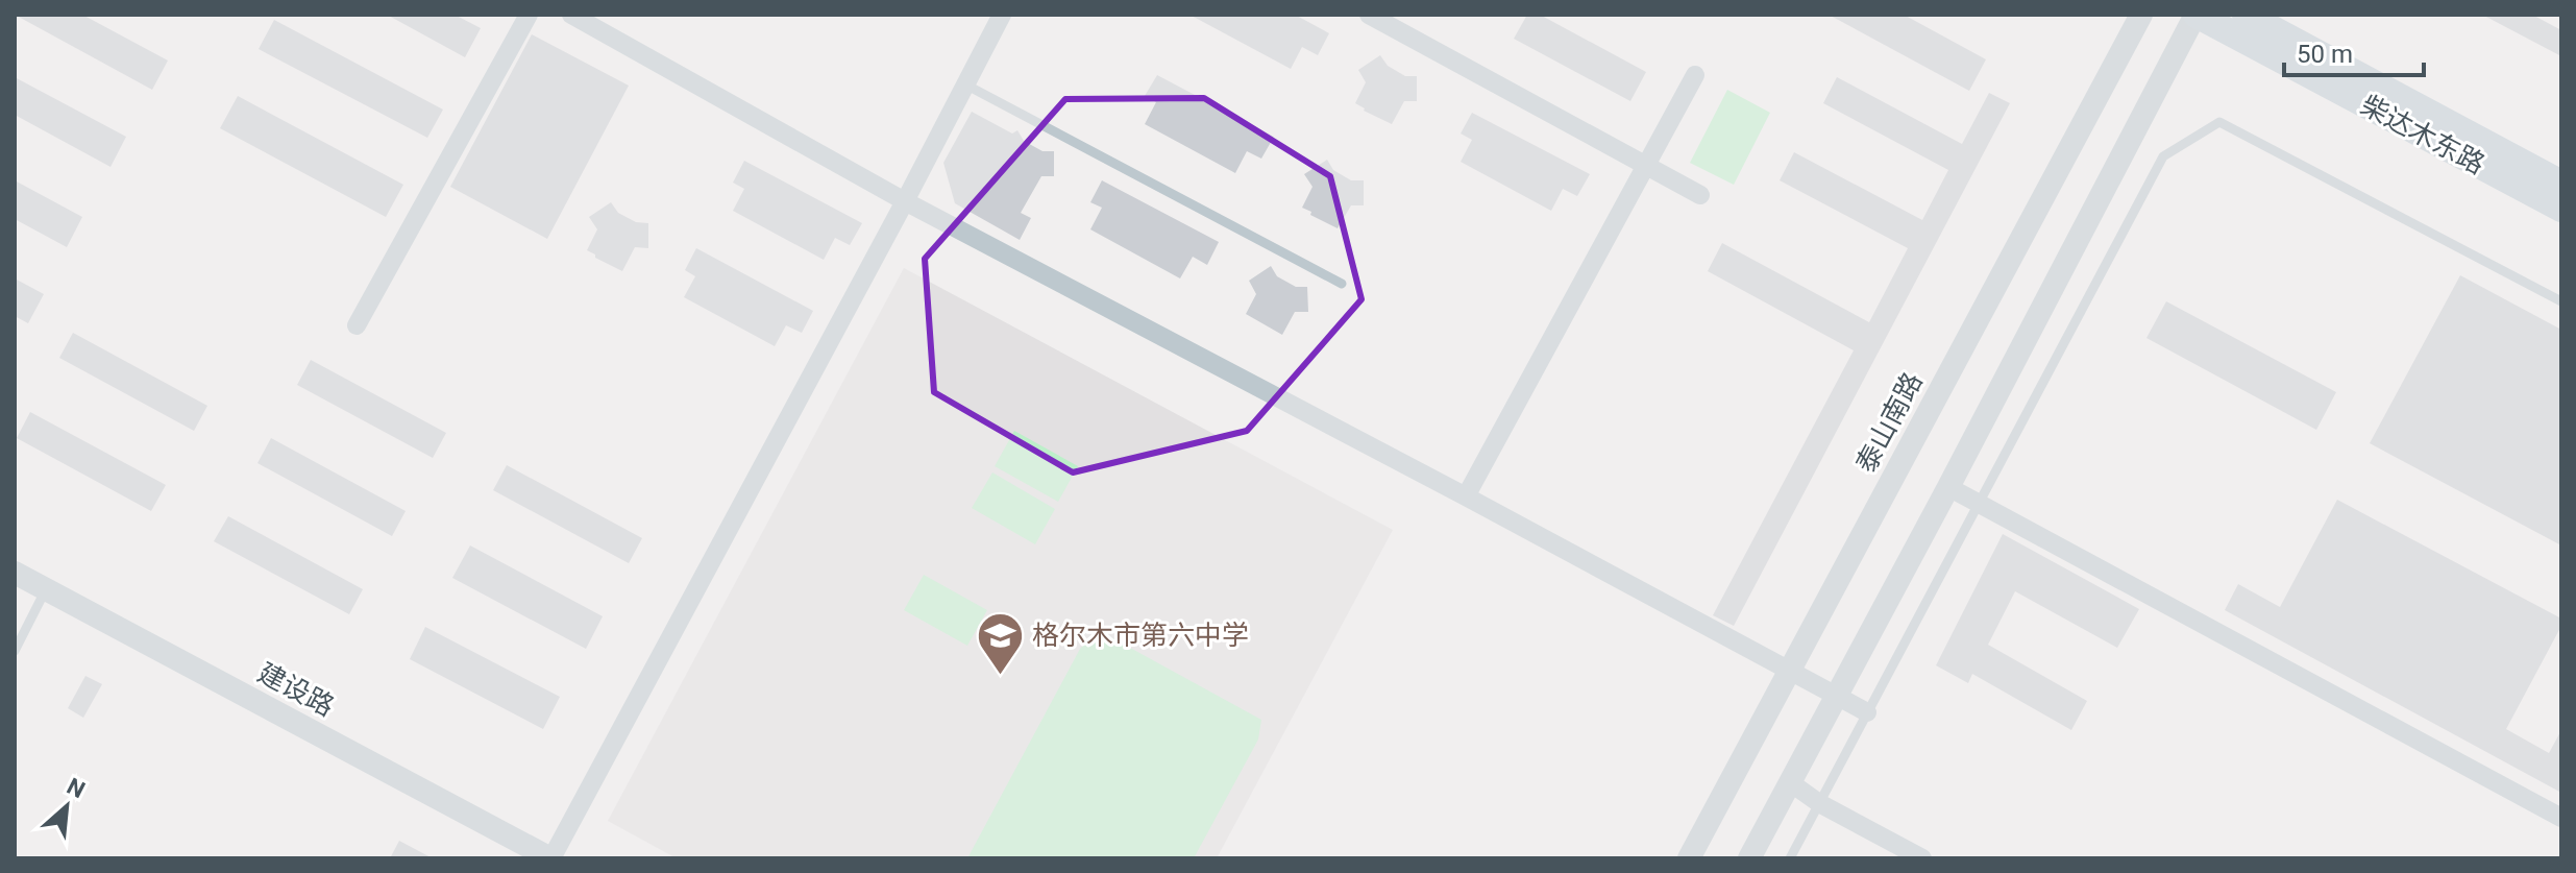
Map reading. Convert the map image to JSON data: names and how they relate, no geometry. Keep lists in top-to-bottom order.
{
  "streets": {
    "main road": ["柴达木东路"],
    "street": ["泰山南路", "建设路"]
  },
  "places": {
    "school or university": ["格尔木市第六中学"]
  },
  "scale_bar": "50 m",
  "north": "top right"
}
